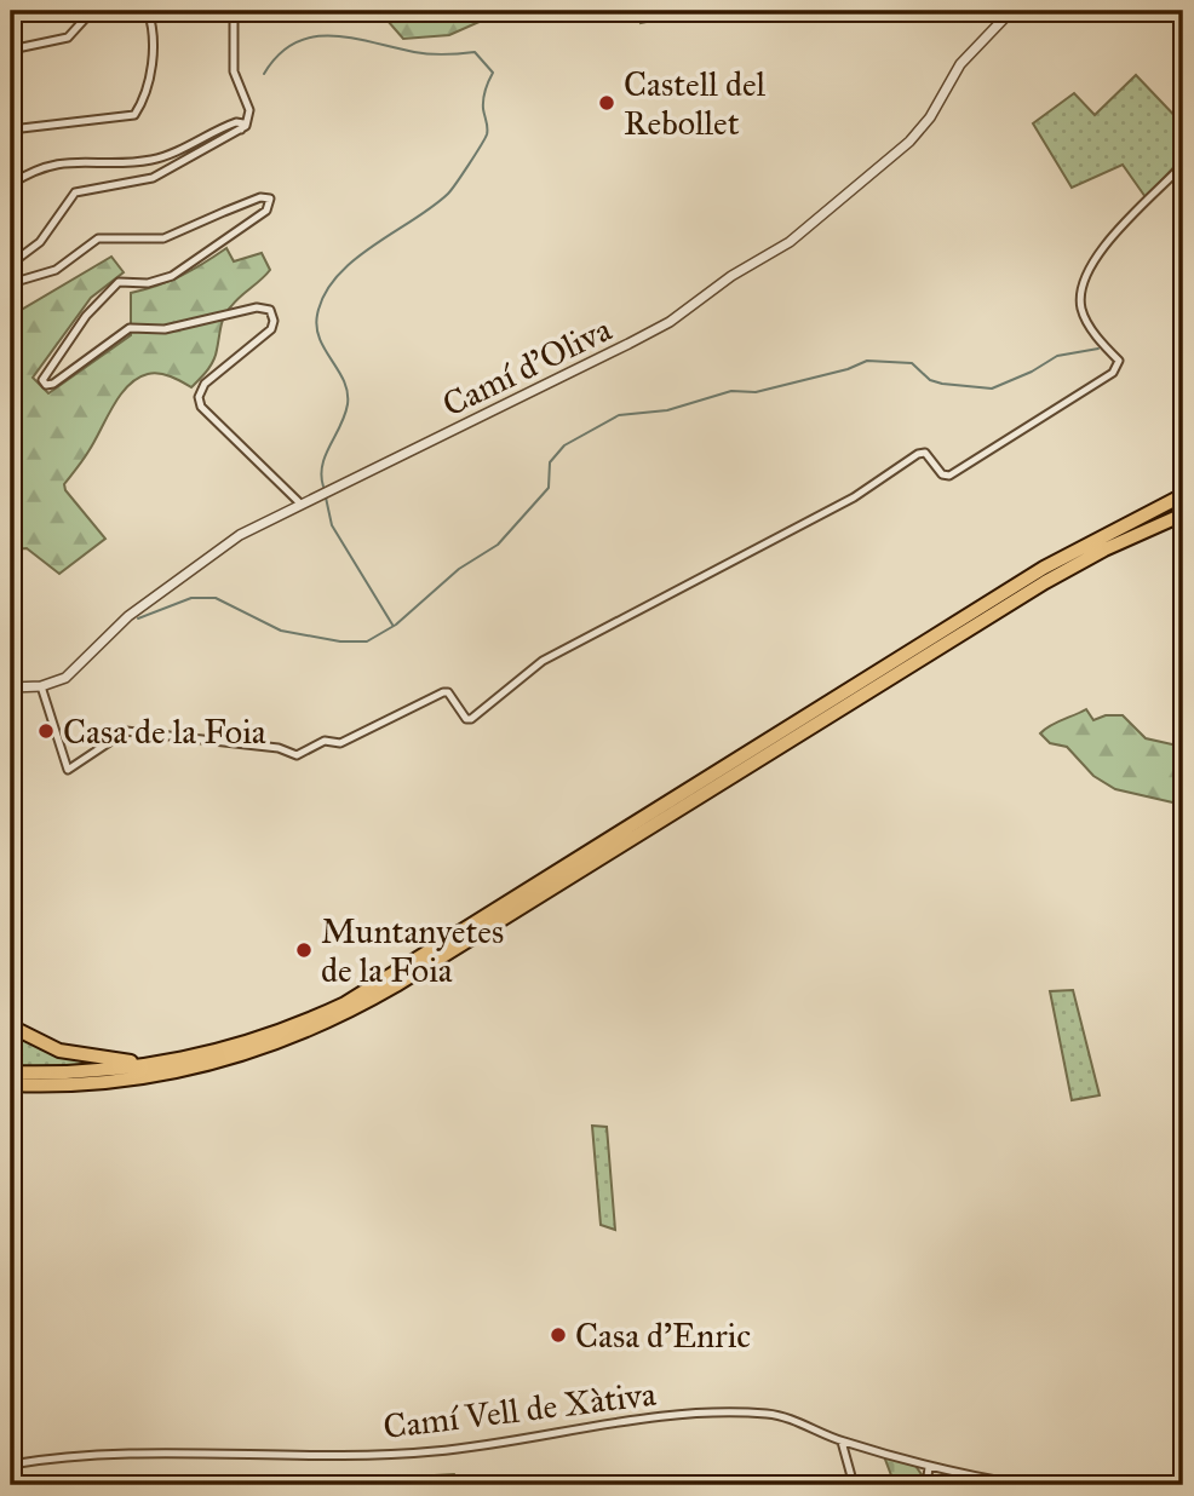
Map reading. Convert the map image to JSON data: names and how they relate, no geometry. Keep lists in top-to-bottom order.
{
  "streets": {
    "street": ["Camí d’Oliva", "Camí Vell de Xàtiva"]
  },
  "places": [
    "Castell del Rebollet",
    "Casa de la Foia",
    "Muntanyetes de la Foia",
    "Casa d'Enric"
  ]
}
